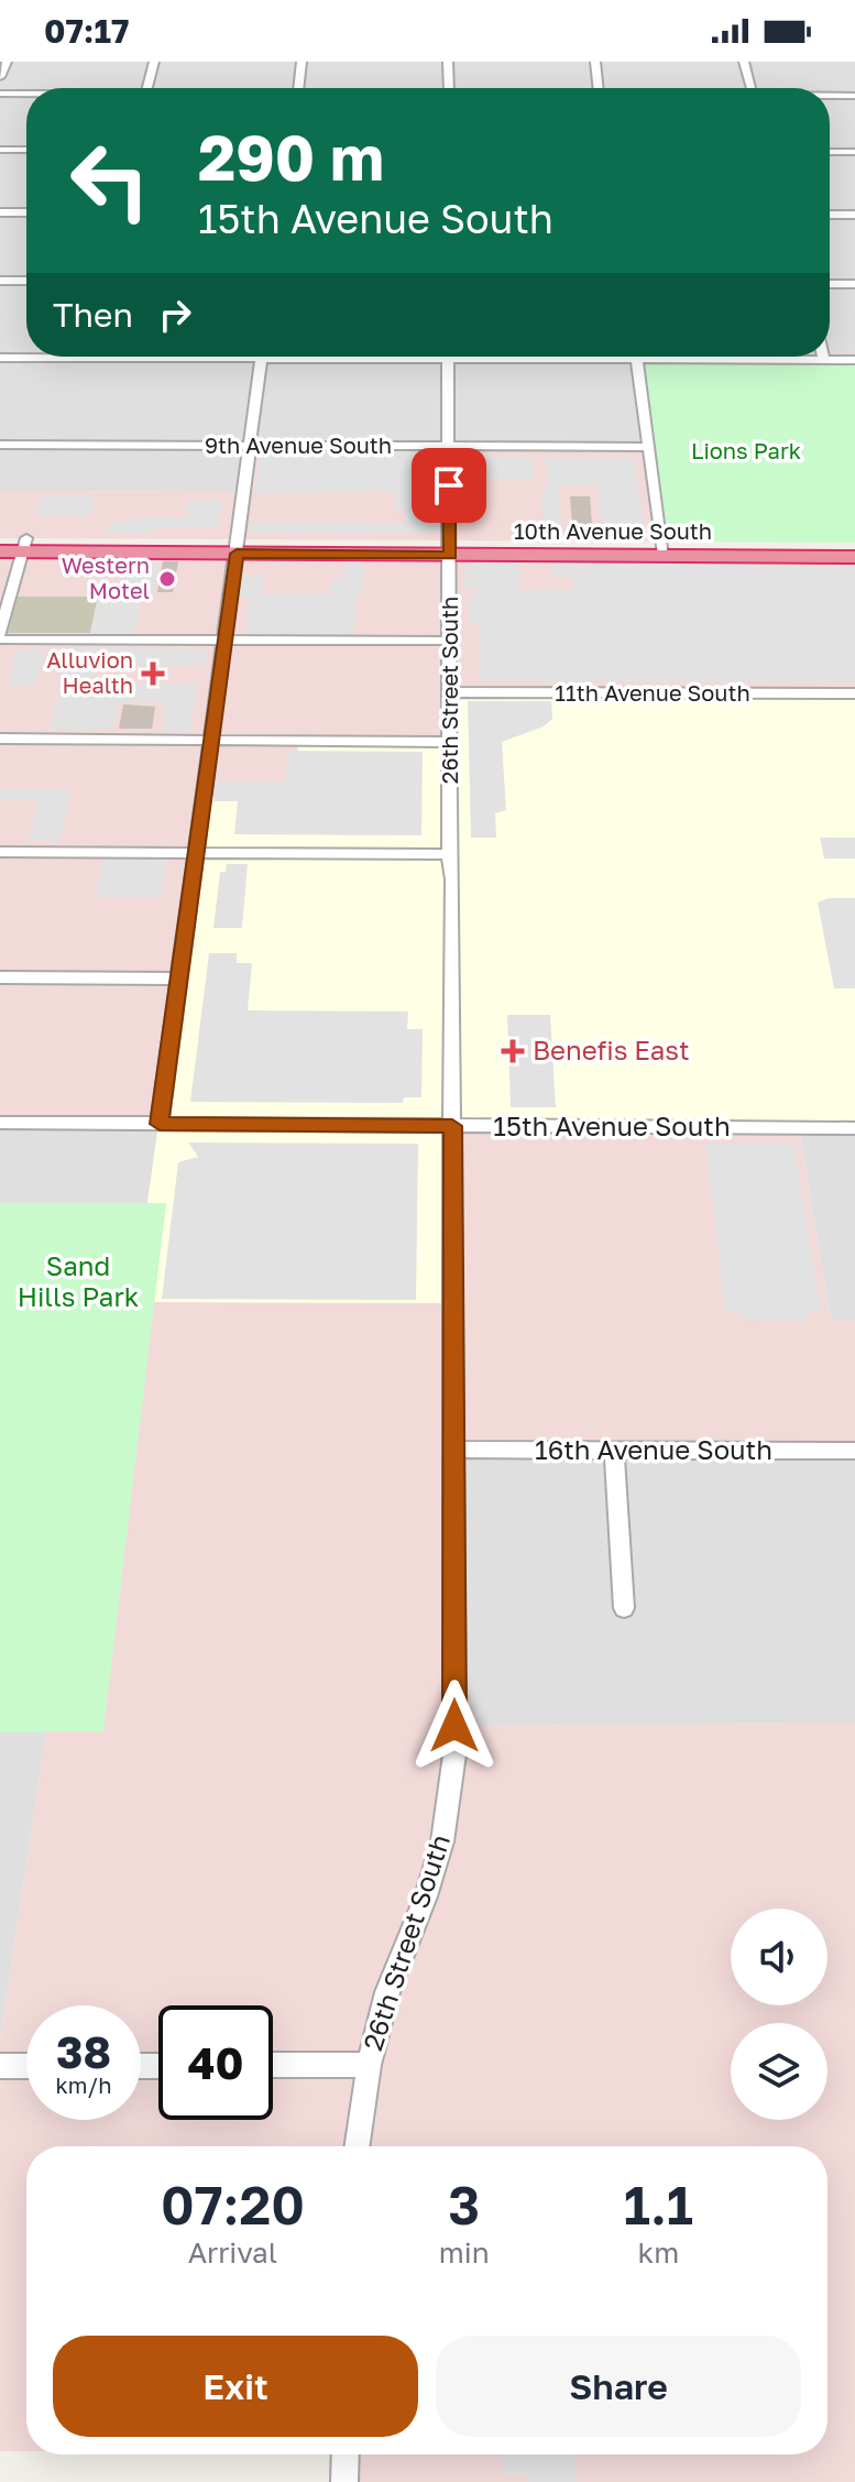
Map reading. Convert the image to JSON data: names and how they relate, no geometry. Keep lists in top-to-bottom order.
{
  "streets": {
    "highway": ["10th Avenue South"],
    "street": [
      "9th Avenue South",
      "26th Street South",
      "11th Avenue South",
      "15th Avenue South",
      "16th Avenue South"
    ]
  },
  "crossings": [
    ["9th Avenue South", "26th Street South"],
    ["10th Avenue South", "26th Street South"],
    ["26th Street South", "11th Avenue South"],
    ["26th Street South", "15th Avenue South"],
    ["26th Street South", "16th Avenue South"]
  ],
  "parks": ["Lions Park", "Sand Hills Park"],
  "places": {
    "other": ["Western Motel"],
    "health": ["Alluvion Health", "Benefis East"]
  },
  "page": {
    "status": "07:17",
    "turn": ["290 m", "15th Avenue South"],
    "then": "Then",
    "speed": "38 km/h",
    "limit": "40",
    "eta": [
      "07:20",
      "Arrival",
      "3",
      "min",
      "1.1",
      "km"
    ],
    "buttons": ["Exit", "Share"]
  }
}
